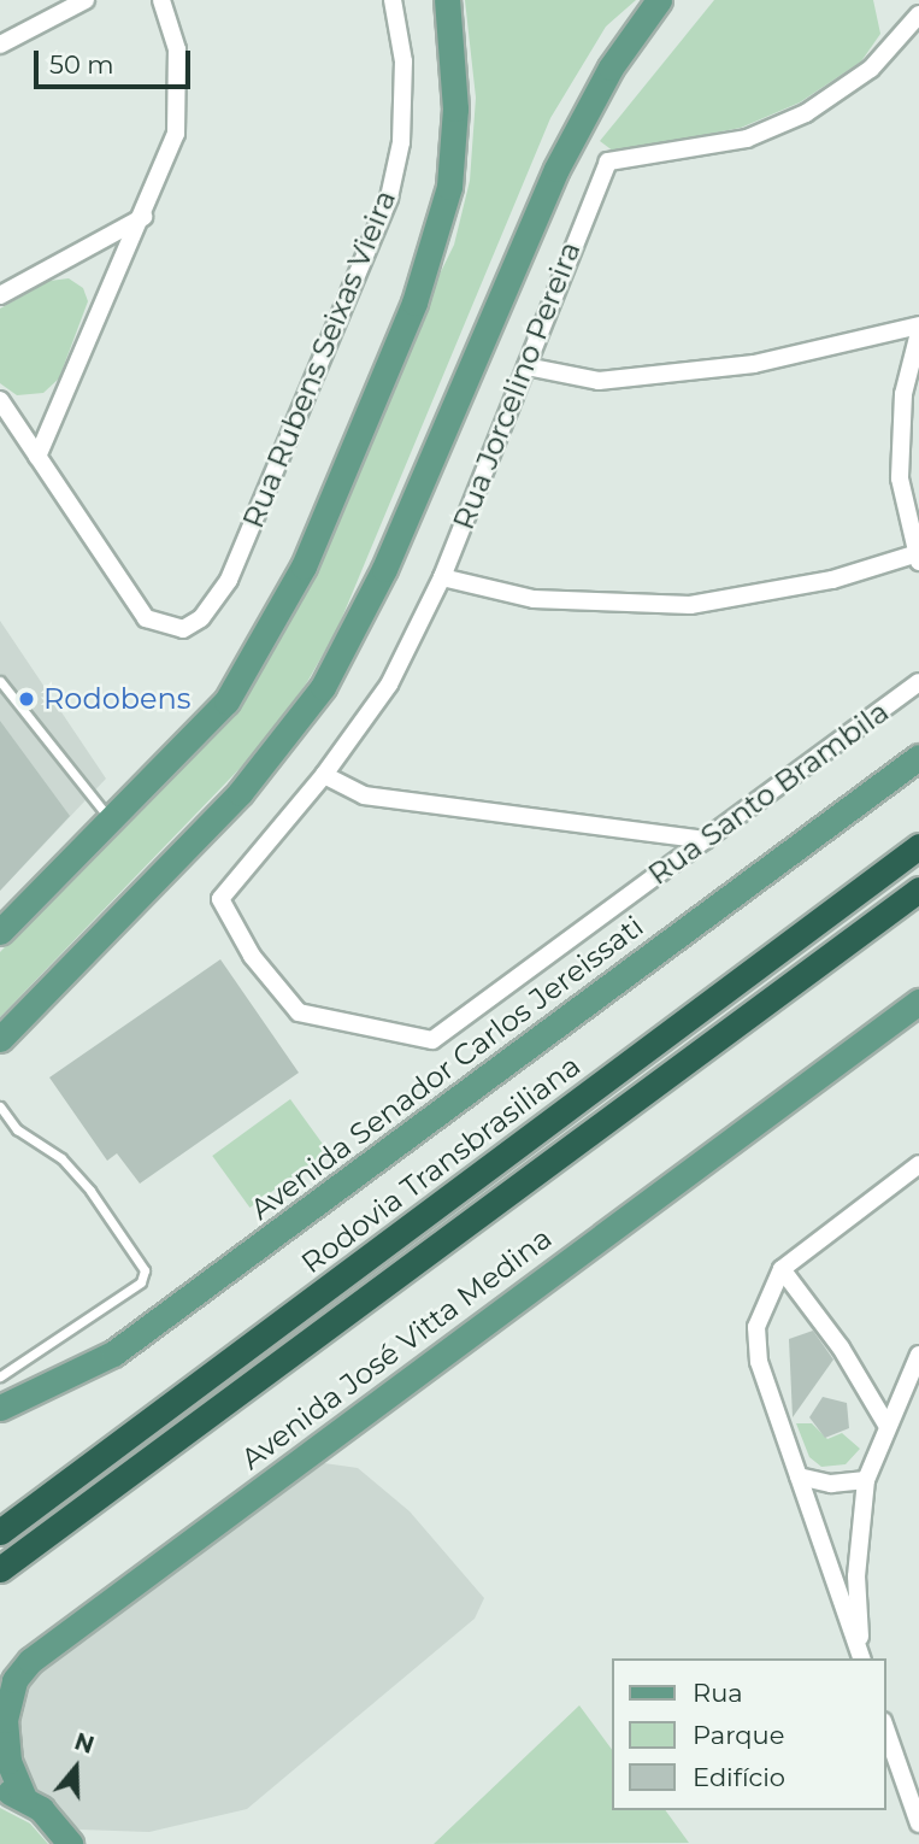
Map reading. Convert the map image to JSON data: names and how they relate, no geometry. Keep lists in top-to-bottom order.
{
  "streets": {
    "highway": ["Rodovia Transbrasiliana"],
    "main road": ["Avenida Senador Carlos Jereissati", "Avenida José Vitta Medina"],
    "street": ["Rua Rubens Seixas Vieira", "Rua Jorcelino Pereira", "Rua Santo Brambila"]
  },
  "crossings": [
    ["Rua Jorcelino Pereira", "Rua Santo Brambila"]
  ],
  "places": ["Rodobens"],
  "legend": ["Rua", "Parque", "Edifício"],
  "scale_bar": "50 m",
  "north": "top"
}
